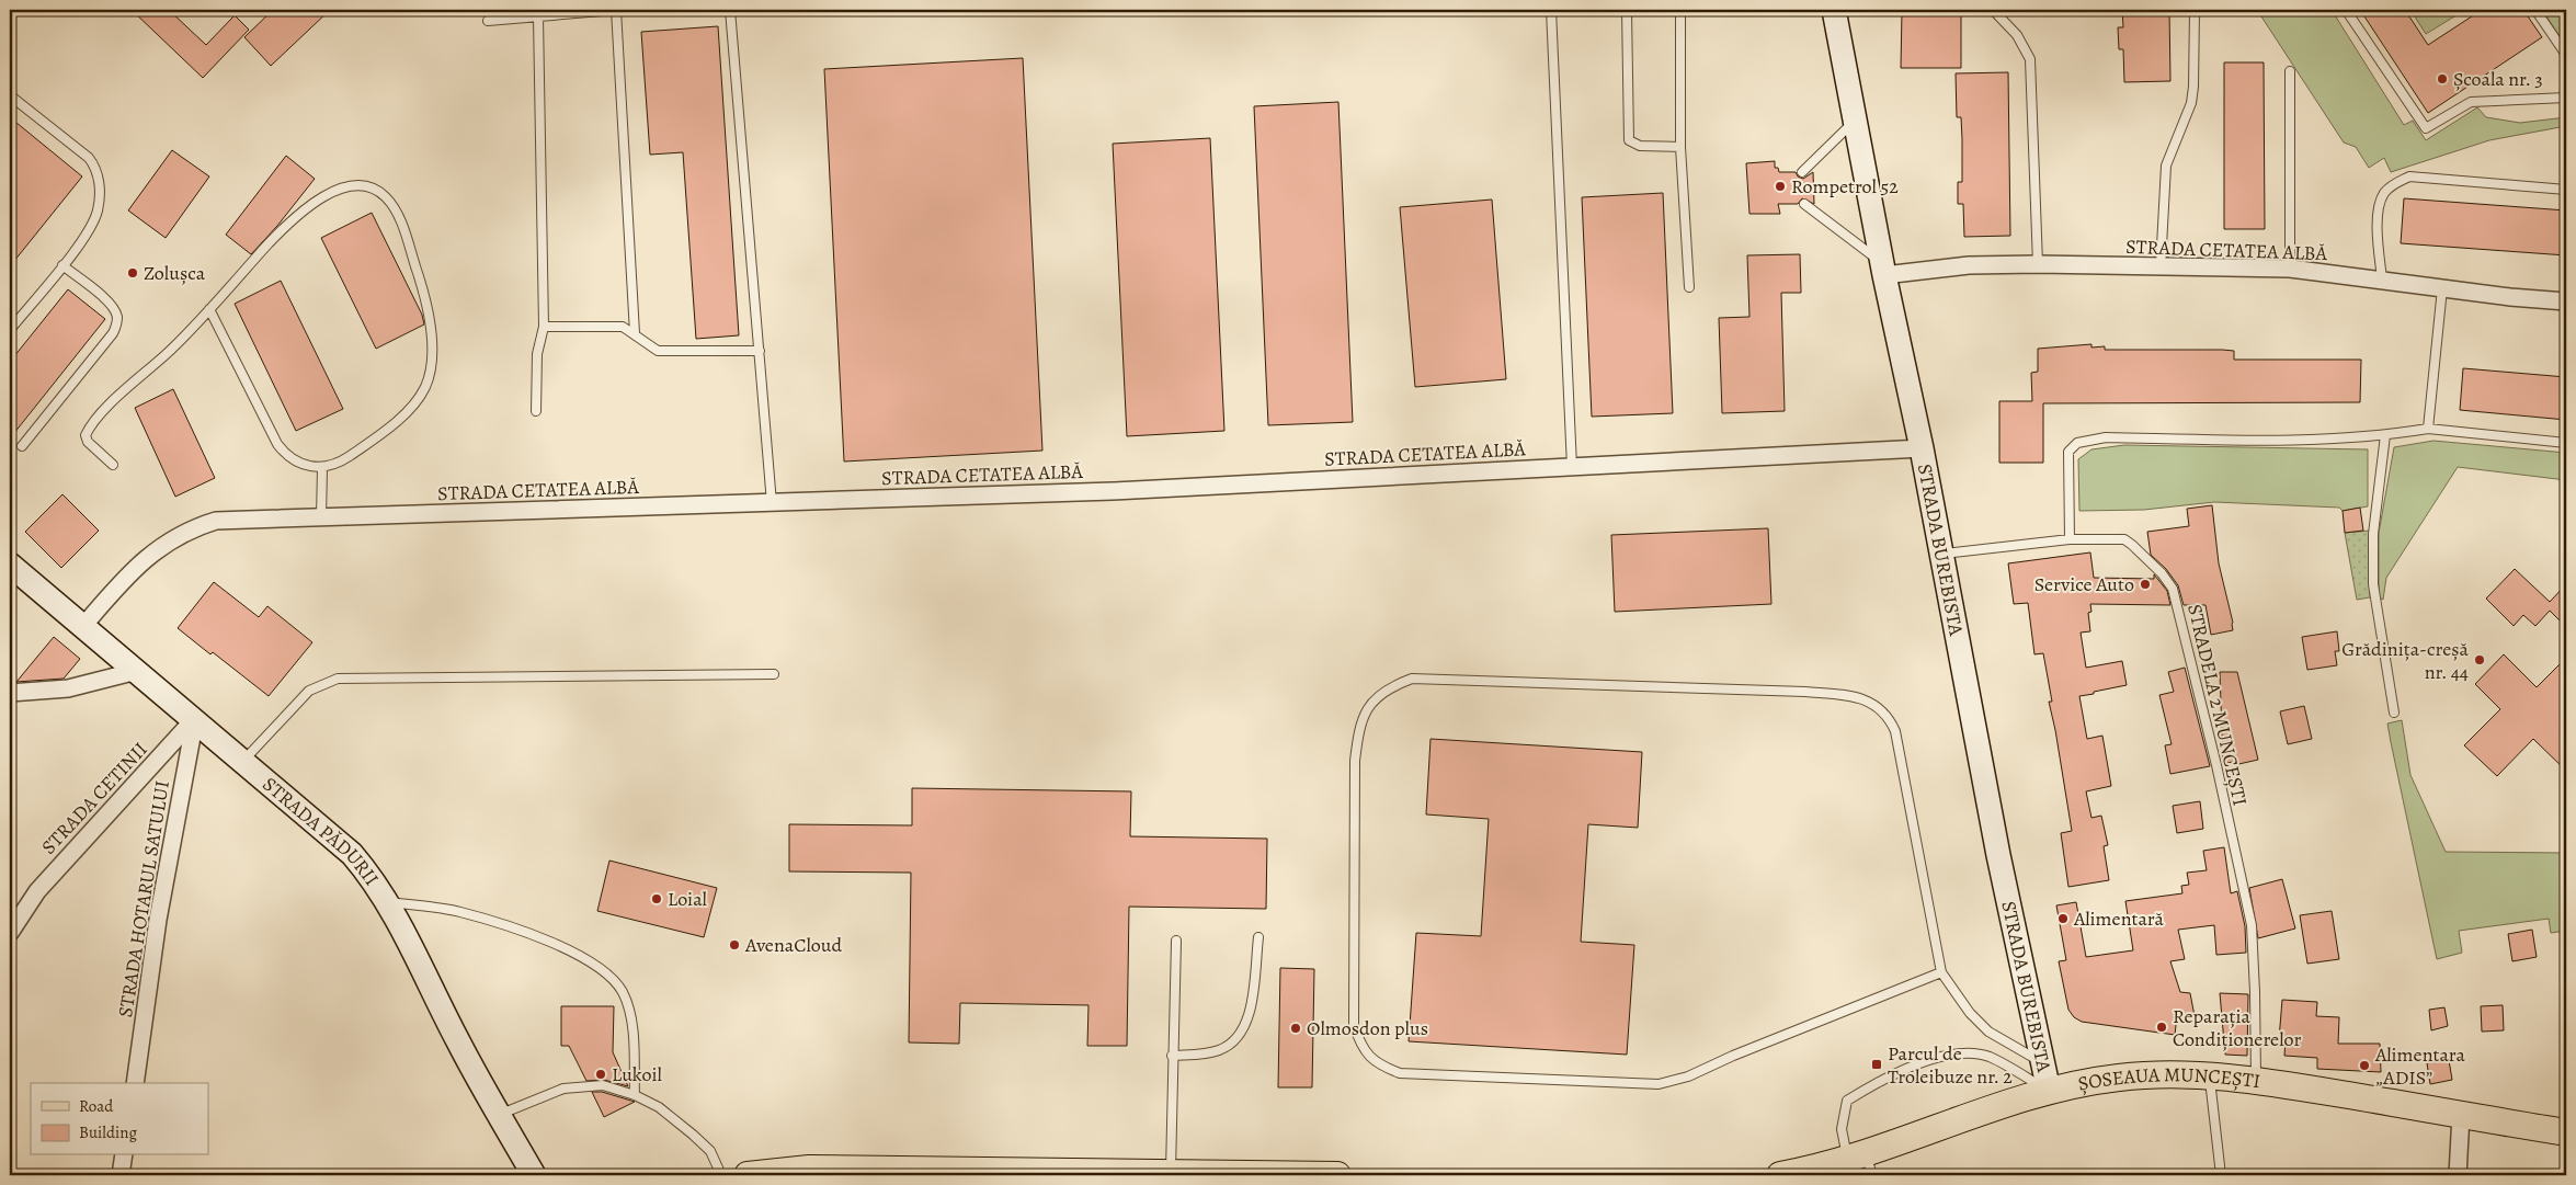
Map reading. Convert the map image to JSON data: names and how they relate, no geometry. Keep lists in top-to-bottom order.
{
  "streets": {
    "main road": ["STRADA BUREBISTA", "STRADA PĂDURII", "ȘOSEAUA MUNCEȘTI"],
    "street": ["STRADA CETATEA ALBĂ", "STRADA CETINII", "STRADA HOTARUL SATULUI"],
    "lane": ["STRADELA 2 MUNCEȘTI"]
  },
  "crossings": [
    ["STRADA CETATEA ALBĂ", "STRADA BUREBISTA"],
    ["STRADA CETATEA ALBĂ", "STRADA PĂDURII"],
    ["STRADA BUREBISTA", "STRADELA 2 MUNCEȘTI"],
    ["STRADA BUREBISTA", "ȘOSEAUA MUNCEȘTI"],
    ["STRADELA 2 MUNCEȘTI", "ȘOSEAUA MUNCEȘTI"],
    ["STRADA CETINII", "STRADA PĂDURII"],
    ["STRADA CETINII", "STRADA HOTARUL SATULUI"],
    ["STRADA PĂDURII", "STRADA HOTARUL SATULUI"]
  ],
  "places": {
    "other": [
      "Școala nr. 3",
      "Rompetrol 52",
      "Zolușca",
      "Service Auto",
      "Grădinița-creșă nr. 44",
      "Loial",
      "Alimentară",
      "AvenaCloud",
      "Reparația Condiționerelor",
      "Olmosdon plus",
      "Alimentara „ADIS”",
      "Lukoil"
    ],
    "transit": ["Parcul de Troleibuze nr. 2"]
  },
  "legend": ["Road", "Building"]
}
